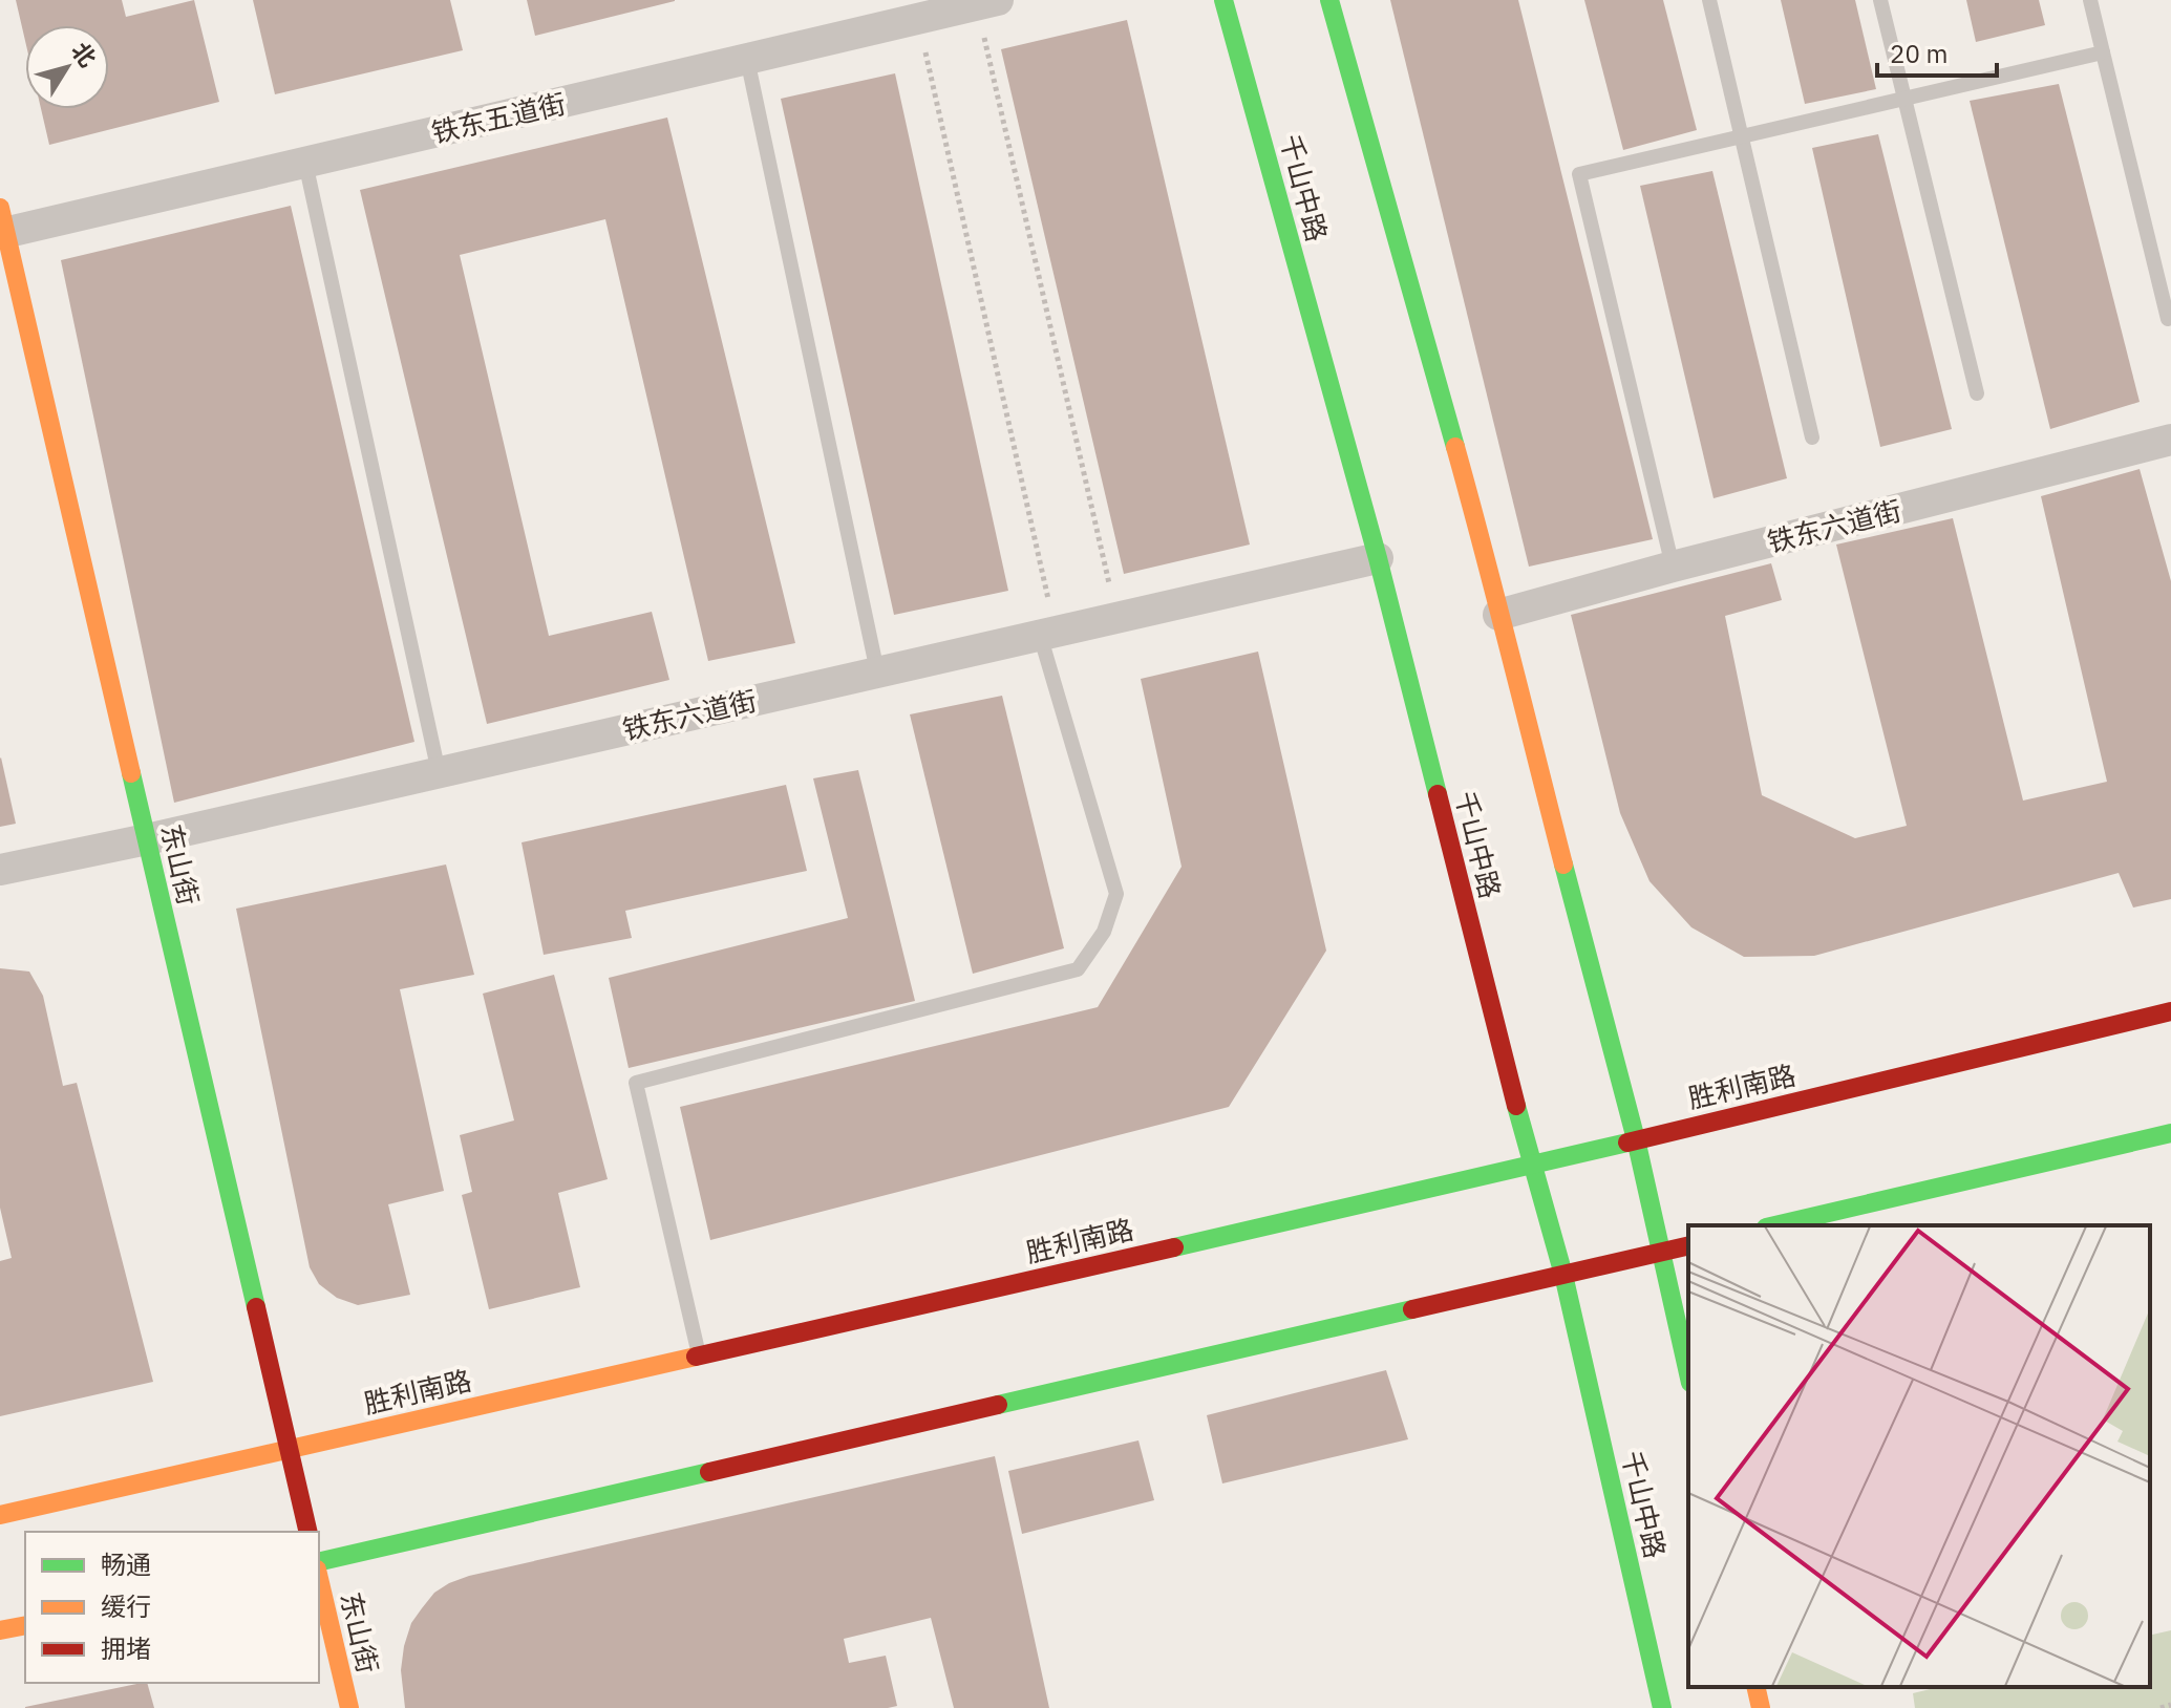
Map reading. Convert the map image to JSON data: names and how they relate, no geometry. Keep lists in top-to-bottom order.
{
  "streets": {
    "main road": ["千山中路", "东山街", "胜利南路"],
    "street": ["铁东五道街", "铁东六道街"]
  },
  "crossings": [
    ["铁东五道街", "东山街"],
    ["千山中路", "铁东六道街"],
    ["千山中路", "胜利南路"],
    ["铁东六道街", "东山街"],
    ["东山街", "胜利南路"]
  ],
  "legend": ["畅通", "缓行", "拥堵"],
  "scale_bar": "20 m",
  "north": "top right"
}
